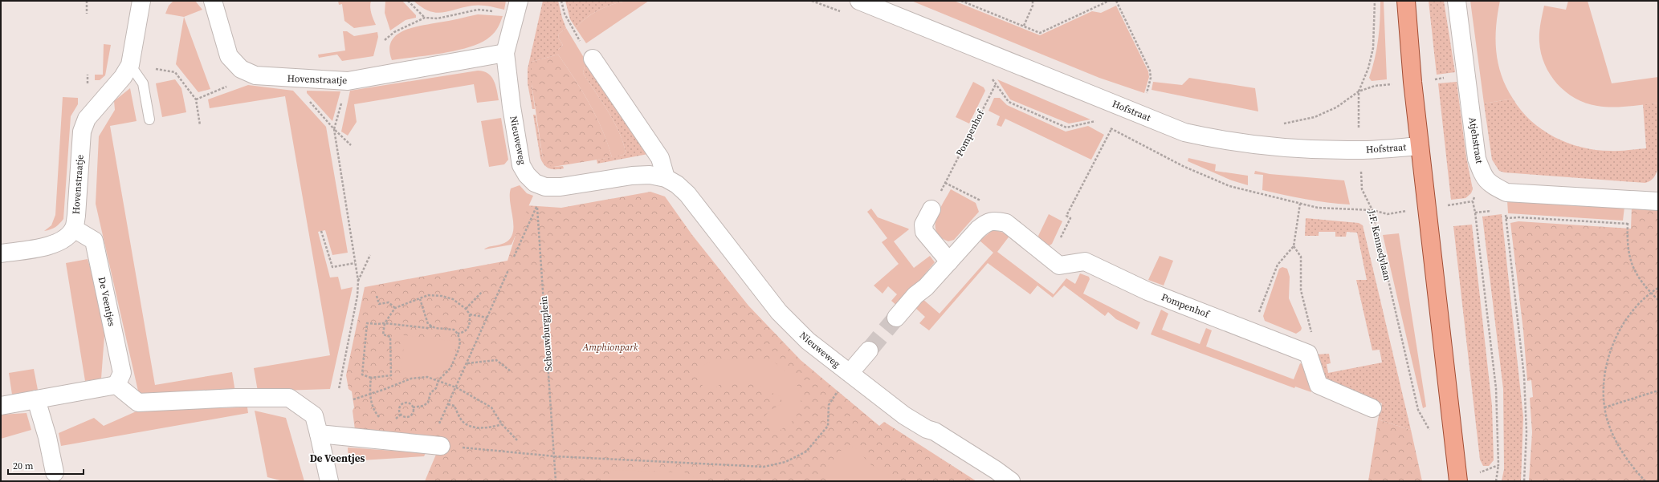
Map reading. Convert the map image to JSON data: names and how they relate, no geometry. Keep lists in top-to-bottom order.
{
  "streets": {
    "street": [
      "Hovenstraatje",
      "Hofstraat",
      "Pompenhof",
      "Nieuweweg",
      "Atjehstraat",
      "De Veentjes"
    ],
    "path": ["J.F. Kennedylaan", "Schouwburgplein"]
  },
  "crossings": [
    ["Hovenstraatje", "Nieuweweg"],
    ["Hovenstraatje", "De Veentjes"],
    ["Hofstraat", "J.F. Kennedylaan"]
  ],
  "districts": ["De Veentjes"],
  "parks": ["Amphionpark"],
  "scale_bar": "20 m"
}
